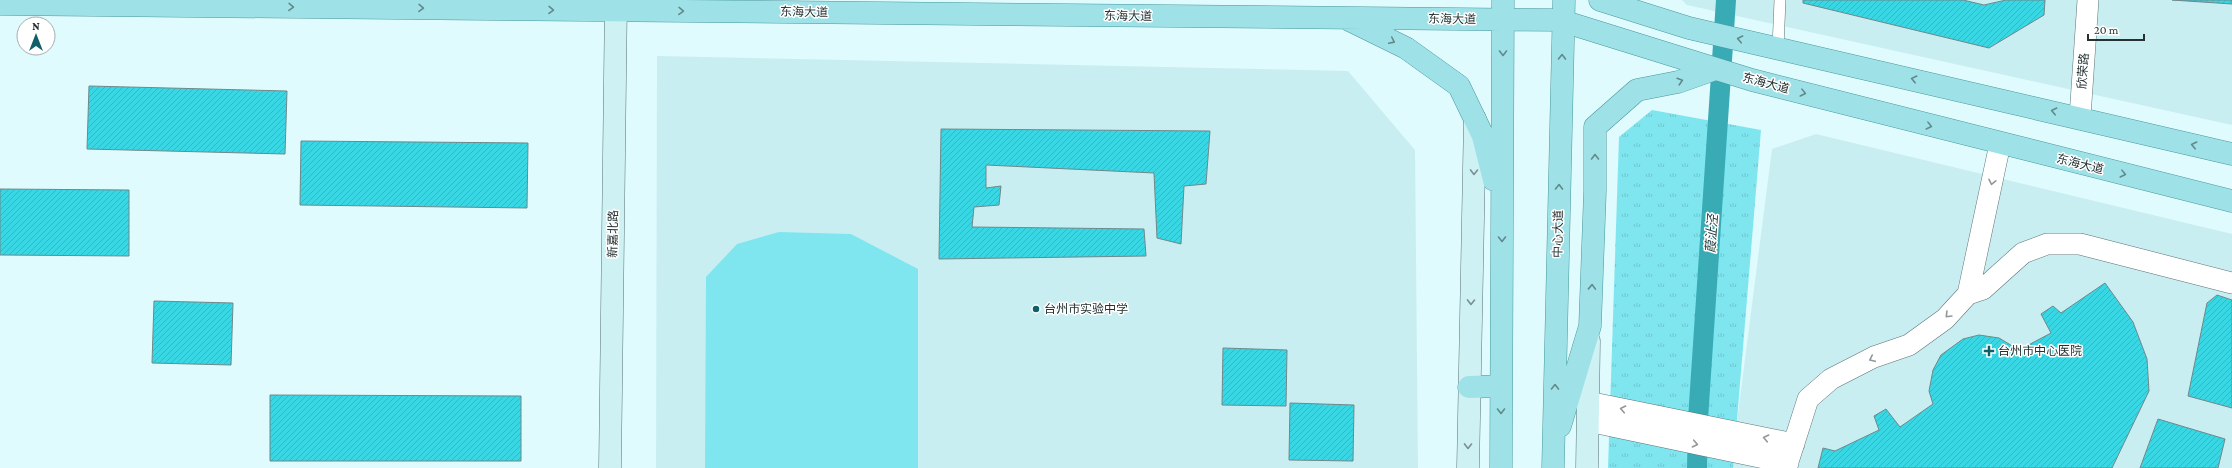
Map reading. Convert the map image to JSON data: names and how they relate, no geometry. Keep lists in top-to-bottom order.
{
  "streets": {
    "main road": ["东海大道", "新嘉北路", "中心大道"],
    "street": ["欣荣路"]
  },
  "crossings": [
    ["东海大道", "新嘉北路"],
    ["东海大道", "中心大道"]
  ],
  "one_way": ["东海大道"],
  "water": ["葭沚泾"],
  "places": {
    "other": ["台州市实验中学"],
    "health": ["台州市中心医院"]
  },
  "scale_bar": "20 m",
  "north": "top"
}
